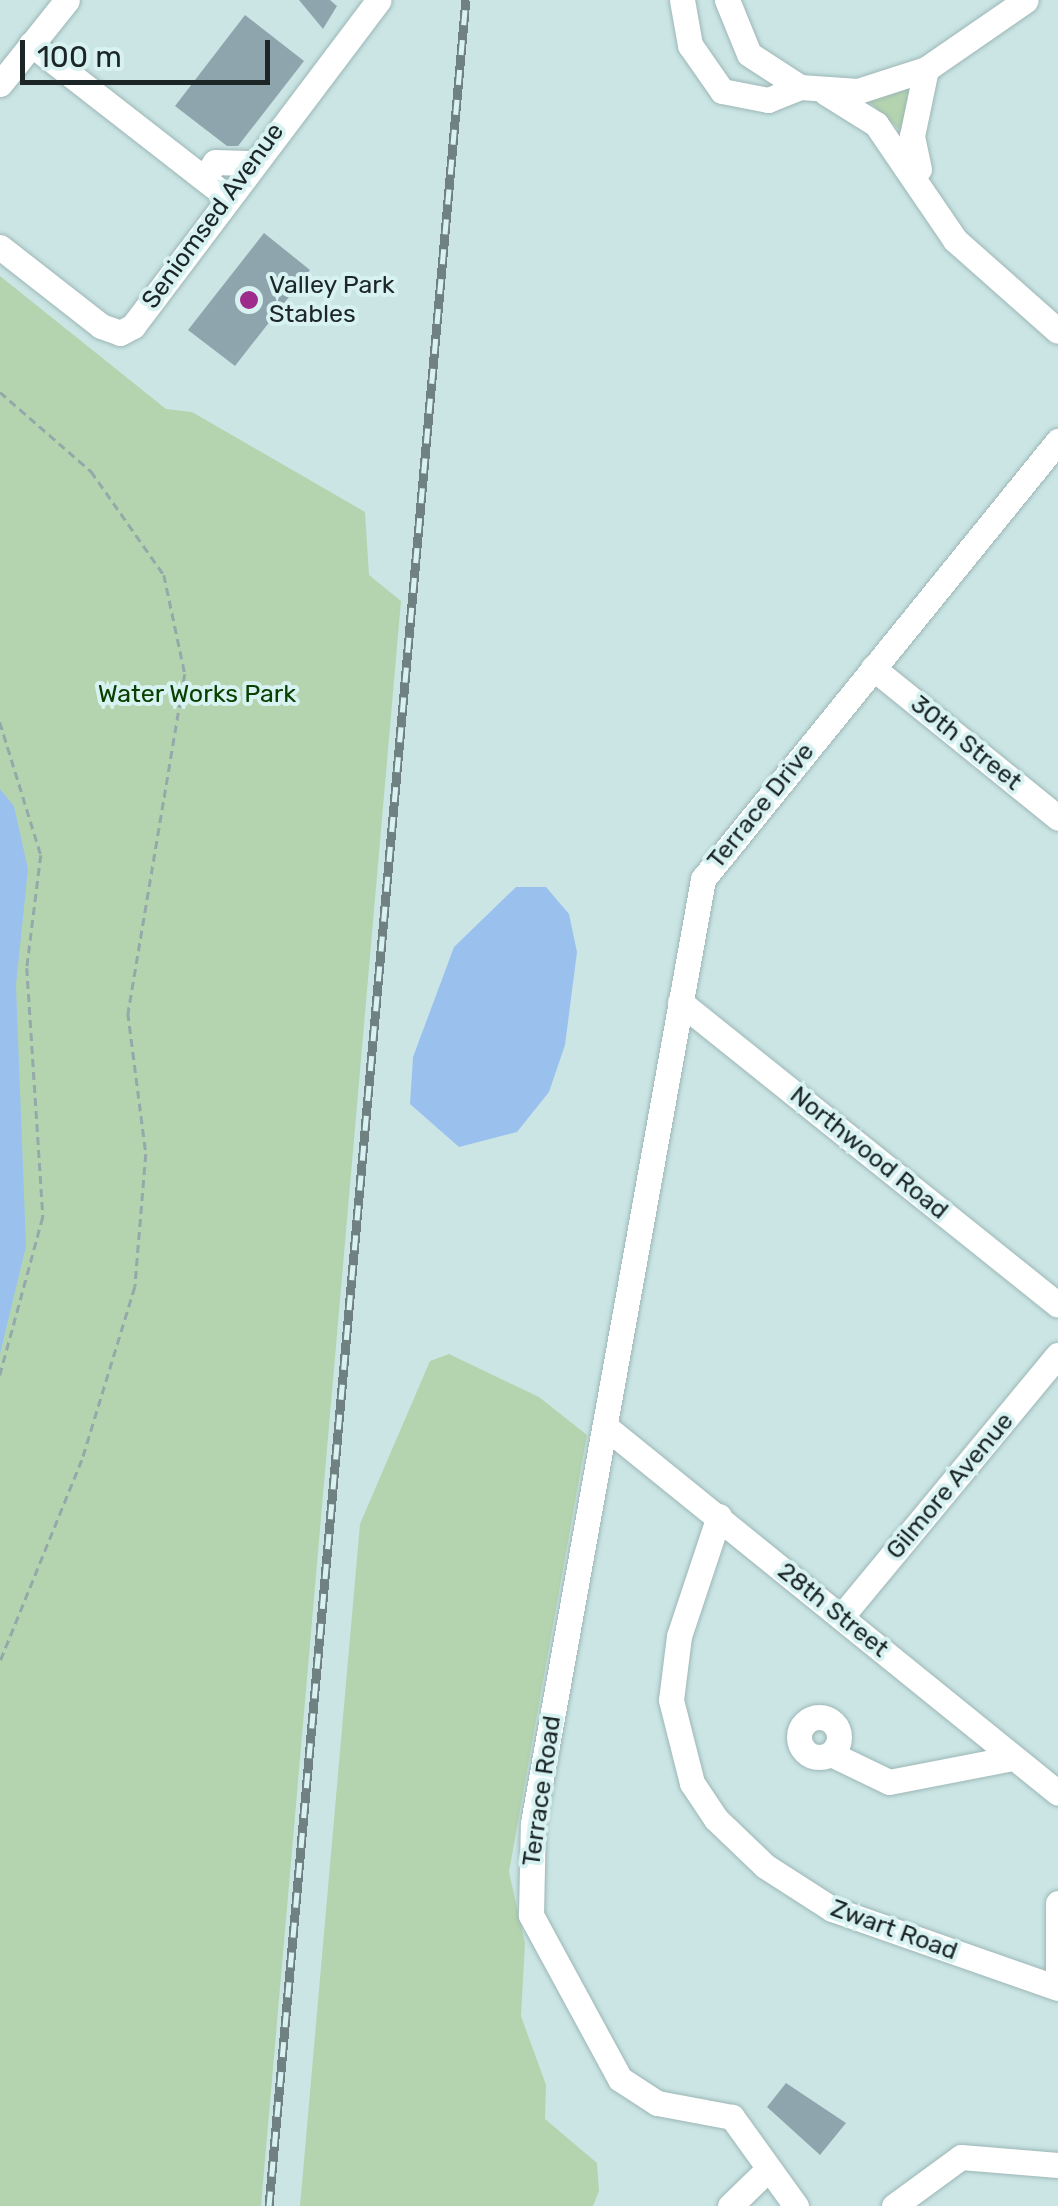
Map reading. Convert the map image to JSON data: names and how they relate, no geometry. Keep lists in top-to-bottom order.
{
  "streets": {
    "street": [
      "Seniomsed Avenue",
      "30th Street",
      "Terrace Drive",
      "Northwood Road",
      "Gilmore Avenue",
      "28th Street",
      "Terrace Road",
      "Zwart Road"
    ]
  },
  "crossings": [
    ["30th Street", "Terrace Drive"],
    ["Terrace Drive", "Northwood Road"],
    ["Terrace Drive", "28th Street"],
    ["Terrace Drive", "Terrace Road"],
    ["Gilmore Avenue", "28th Street"],
    ["28th Street", "Terrace Road"],
    ["28th Street", "Zwart Road"]
  ],
  "parks": ["Water Works Park"],
  "places": ["Valley Park Stables"],
  "scale_bar": "100 m"
}
